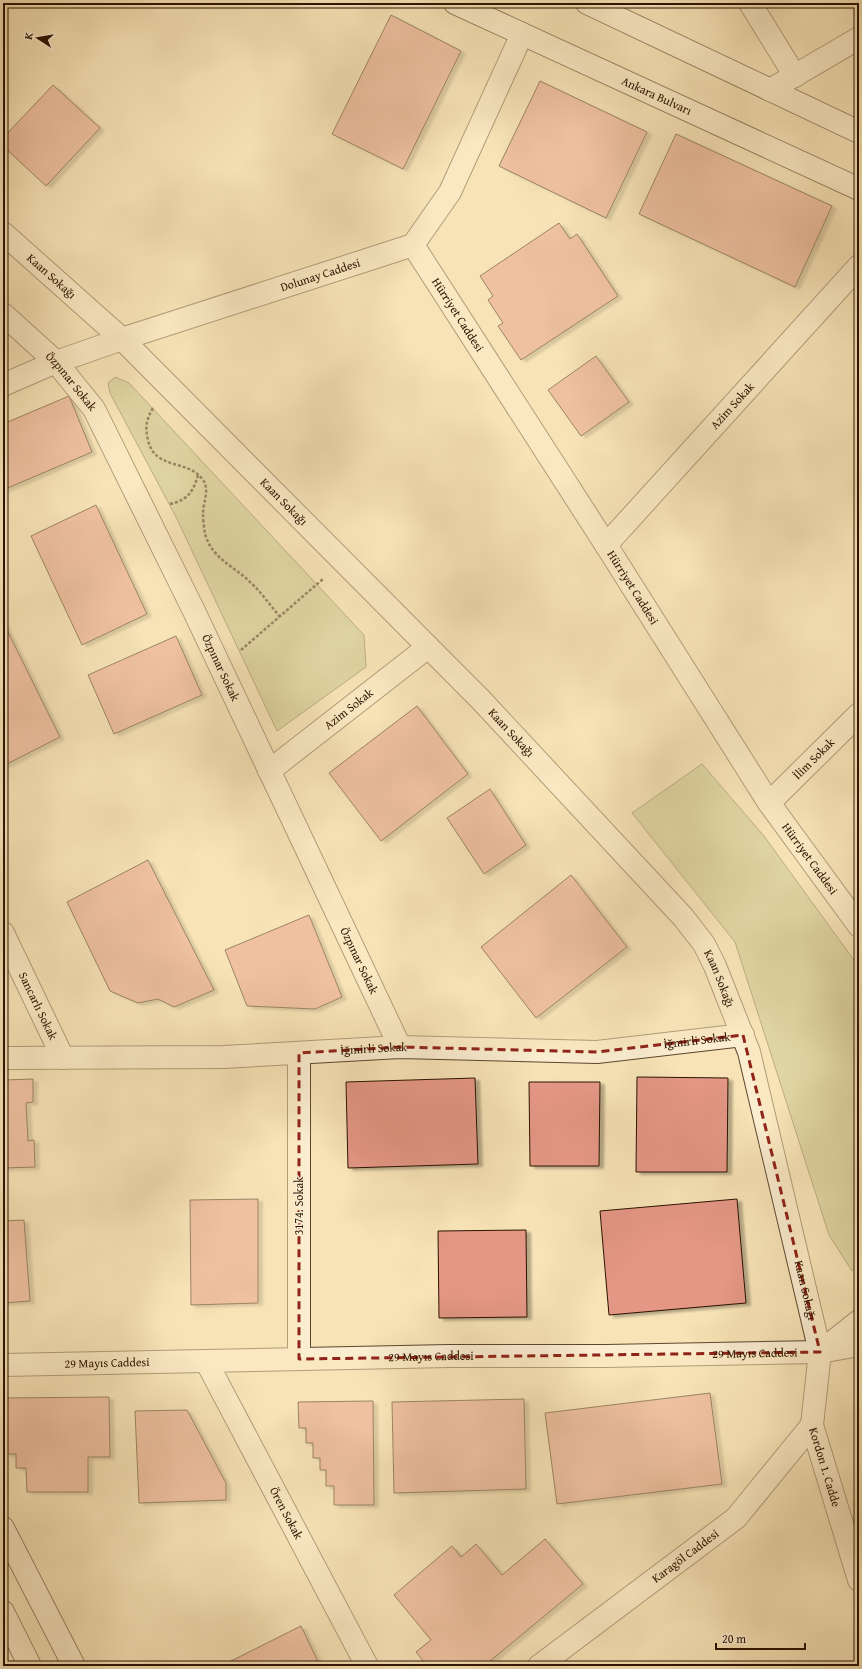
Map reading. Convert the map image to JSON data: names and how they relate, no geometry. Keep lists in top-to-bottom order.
{
  "streets": {
    "street": [
      "Ankara Bulvarı",
      "Dolunay Caddesi",
      "Kaan Sokağı",
      "Hürriyet Caddesi",
      "Özpınar Sokak",
      "Azim Sokak",
      "İlim Sokak",
      "Sancarlı Sokak",
      "İğmirli Sokak",
      "3174. Sokak",
      "29 Mayıs Caddesi",
      "Kordon 1. Cadde",
      "Ören Sokak",
      "Karagöl Caddesi"
    ]
  },
  "crossings": [
    ["Dolunay Caddesi", "Kaan Sokağı"],
    ["Dolunay Caddesi", "Hürriyet Caddesi"],
    ["Dolunay Caddesi", "Özpınar Sokak"],
    ["Kaan Sokağı", "Azim Sokak"],
    ["Kaan Sokağı", "İğmirli Sokak"],
    ["Kaan Sokağı", "29 Mayıs Caddesi"],
    ["Kaan Sokağı", "Kordon 1. Cadde"],
    ["Hürriyet Caddesi", "Azim Sokak"],
    ["Hürriyet Caddesi", "İlim Sokak"],
    ["Özpınar Sokak", "Azim Sokak"],
    ["Özpınar Sokak", "İğmirli Sokak"],
    ["Sancarlı Sokak", "İğmirli Sokak"],
    ["İğmirli Sokak", "3174. Sokak"],
    ["3174. Sokak", "29 Mayıs Caddesi"],
    ["29 Mayıs Caddesi", "Kordon 1. Cadde"],
    ["29 Mayıs Caddesi", "Ören Sokak"],
    ["Kordon 1. Cadde", "Karagöl Caddesi"]
  ],
  "scale_bar": "20 m",
  "north": "left"
}
